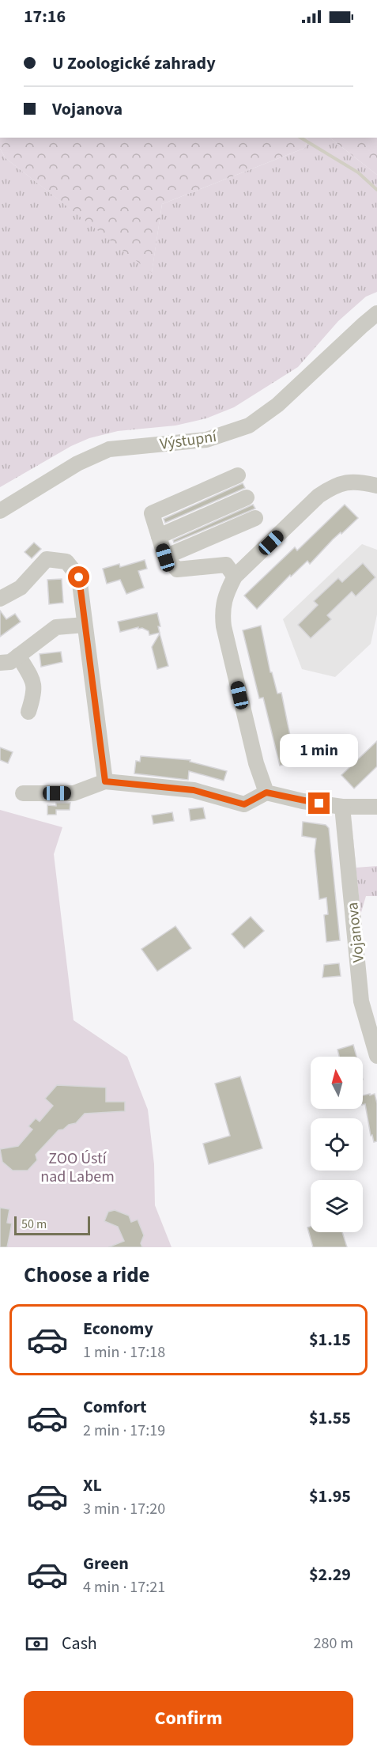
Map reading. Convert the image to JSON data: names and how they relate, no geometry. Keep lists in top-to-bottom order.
{
  "streets": {
    "street": ["Výstupní", "Vojanova"]
  },
  "parks": ["ZOO Ústí nad Labem"],
  "scale_bar": "50 m",
  "north": "top",
  "page": {
    "status": "17:16",
    "banner": ["U Zoologické zahrady", "Vojanova"],
    "bubble": "1 min",
    "scale": "50 m",
    "heading": "Choose a ride",
    "list": [
      {
        "name": "Economy",
        "note": "1 min · 17:18",
        "value": "$1.15"
      },
      {
        "name": "Comfort",
        "note": "2 min · 17:19",
        "value": "$1.55"
      },
      {
        "name": "XL",
        "note": "3 min · 17:20",
        "value": "$1.95"
      },
      {
        "name": "Green",
        "note": "4 min · 17:21",
        "value": "$2.29"
      }
    ],
    "pay": ["Cash", "280 m"],
    "buttons": "Confirm"
  }
}
